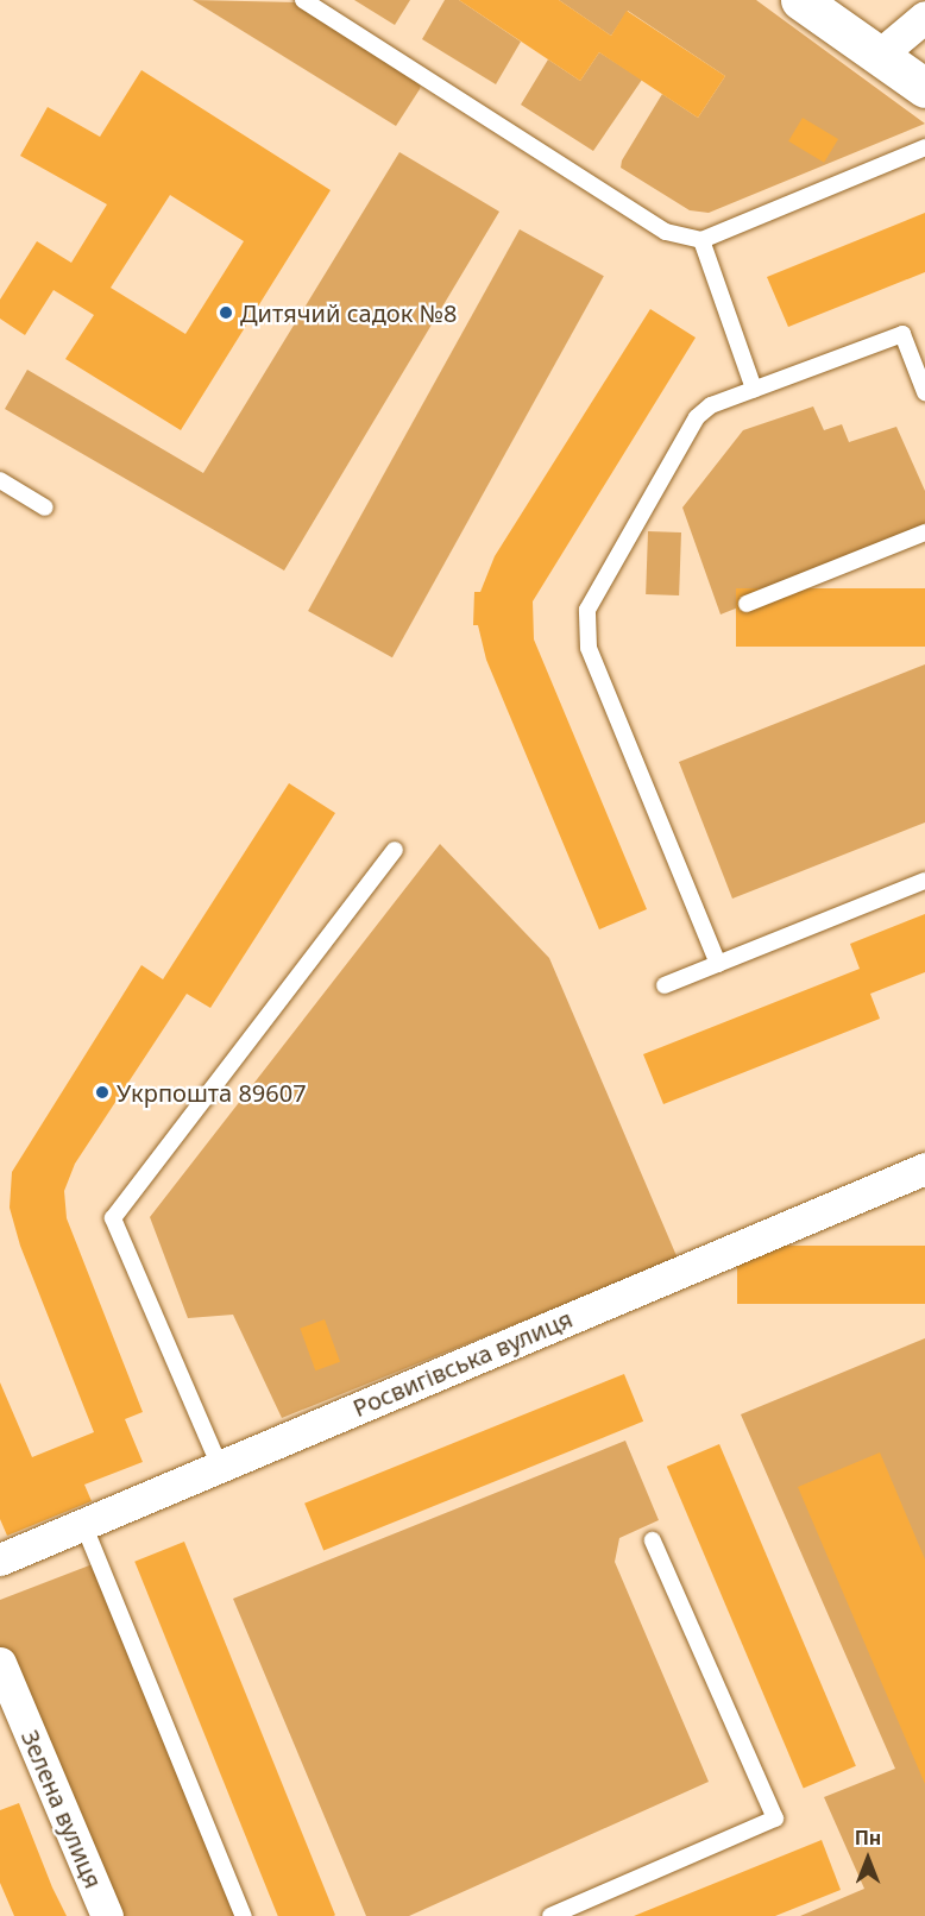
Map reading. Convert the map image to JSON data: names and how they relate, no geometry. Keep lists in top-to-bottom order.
{
  "streets": {
    "street": ["Росвигівська вулиця", "Зелена вулиця"]
  },
  "places": ["Дитячий садок №8", "Укрпошта 89607"],
  "north": "top"
}
